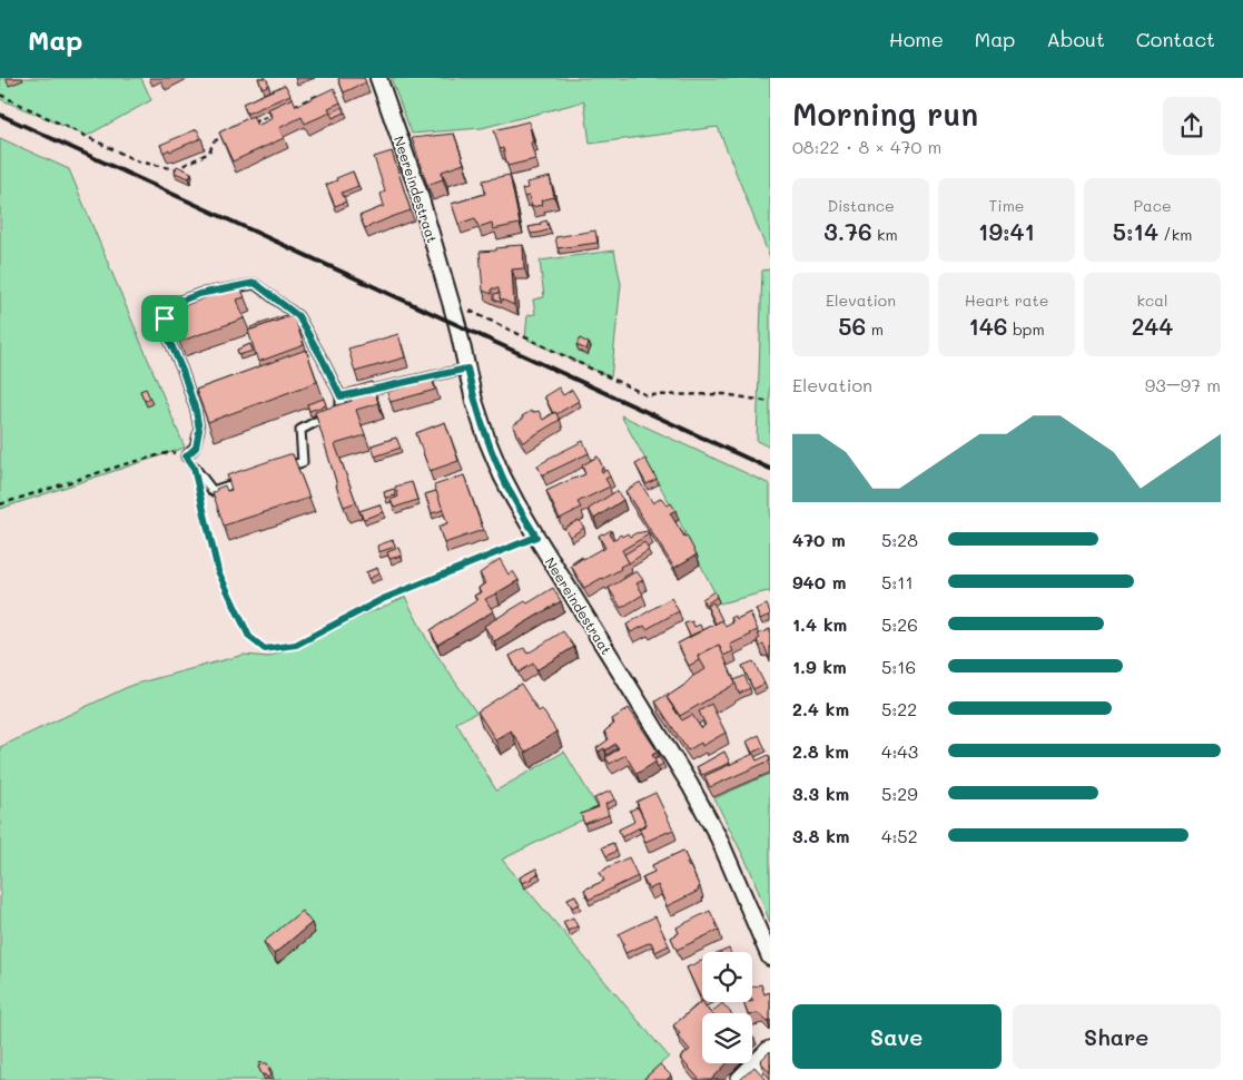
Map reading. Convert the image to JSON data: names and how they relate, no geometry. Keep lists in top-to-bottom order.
{
  "streets": {
    "street": ["Neereindestraat"]
  },
  "page": {
    "header": "Map",
    "nav": [
      "Home",
      "Map",
      "About",
      "Contact"
    ],
    "heading": ["Morning run", "08:22 · 8 × 470 m"],
    "stats": [
      ["Distance", "3.76 km"],
      ["Time", "19:41"],
      ["Pace", "5:14 /km"],
      ["Elevation", "56 m"],
      ["Heart rate", "146 bpm"],
      ["kcal", "244"]
    ],
    "chart": ["Elevation", "93–97 m"],
    "list": [
      {
        "name": "470 m",
        "note": "5:28"
      },
      {
        "name": "940 m",
        "note": "5:11"
      },
      {
        "name": "1.4 km",
        "note": "5:26"
      },
      {
        "name": "1.9 km",
        "note": "5:16"
      },
      {
        "name": "2.4 km",
        "note": "5:22"
      },
      {
        "name": "2.8 km",
        "note": "4:43"
      },
      {
        "name": "3.3 km",
        "note": "5:29"
      },
      {
        "name": "3.8 km",
        "note": "4:52"
      }
    ],
    "buttons": ["Save", "Share"]
  }
}
